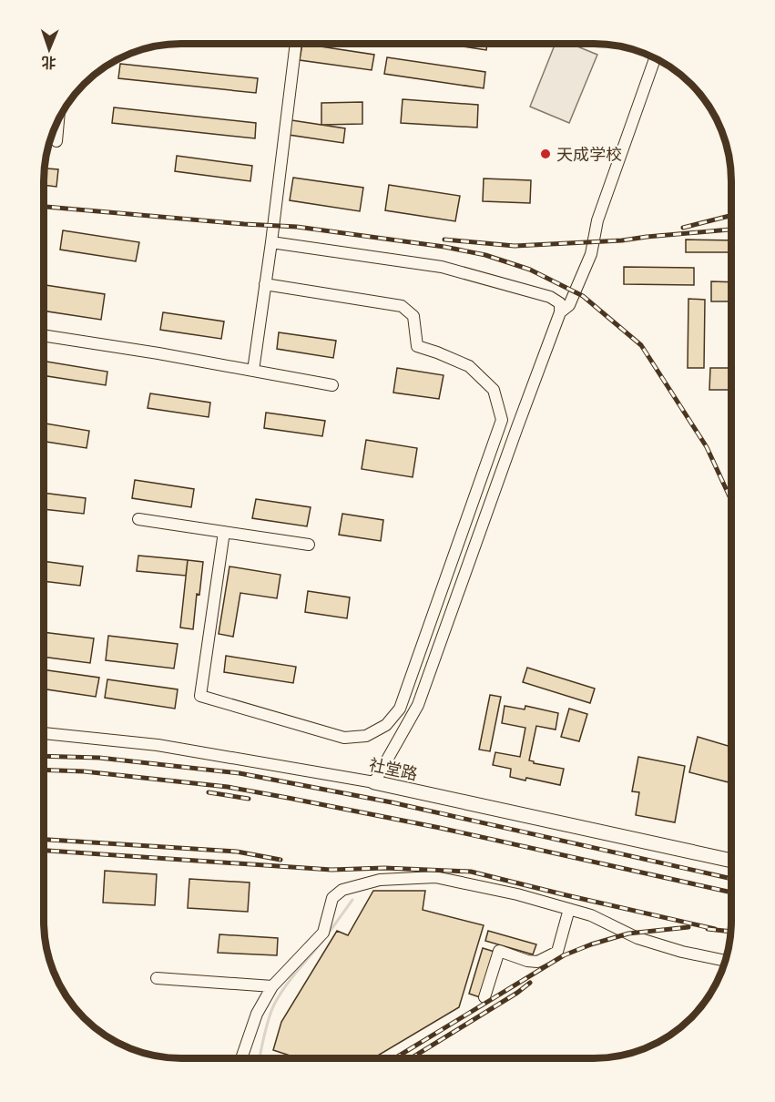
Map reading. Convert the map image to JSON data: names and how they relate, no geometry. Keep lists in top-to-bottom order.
{
  "streets": {
    "main road": ["社堂路"]
  },
  "places": ["天成学校"],
  "north": "bottom"
}
